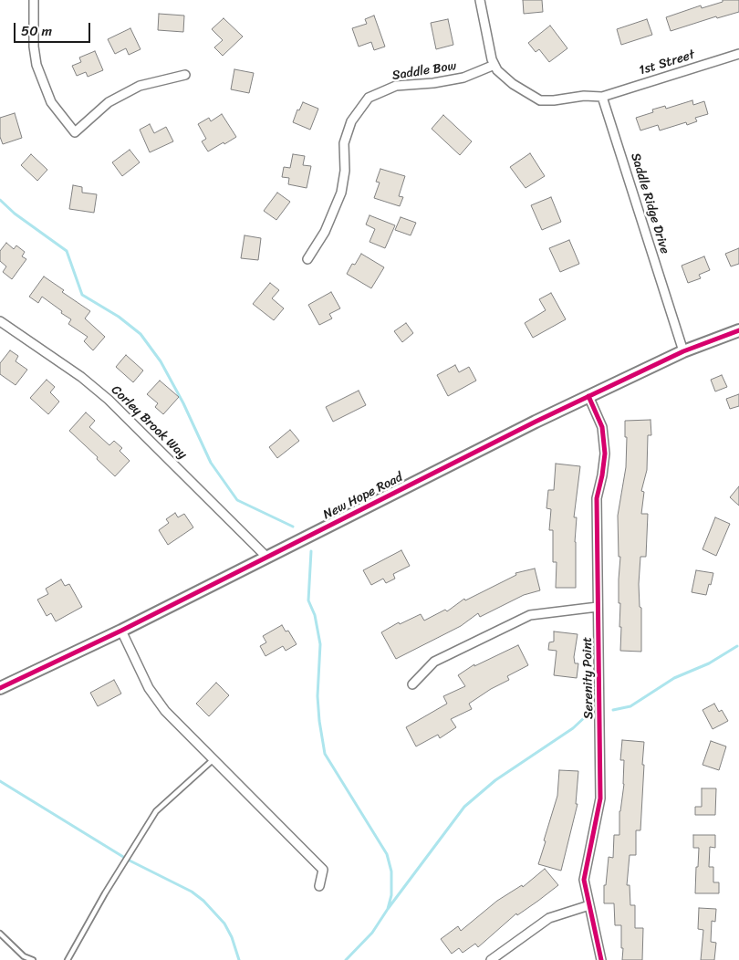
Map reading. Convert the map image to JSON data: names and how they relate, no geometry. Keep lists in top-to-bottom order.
{
  "streets": {
    "street": [
      "1st Street",
      "Saddle Bow",
      "Saddle Ridge Drive",
      "Corley Brook Way",
      "New Hope Road",
      "Serenity Point"
    ]
  },
  "crossings": [
    ["1st Street", "Saddle Ridge Drive"],
    ["Saddle Ridge Drive", "New Hope Road"],
    ["Corley Brook Way", "New Hope Road"],
    ["New Hope Road", "Serenity Point"]
  ],
  "scale_bar": "50 m"
}
